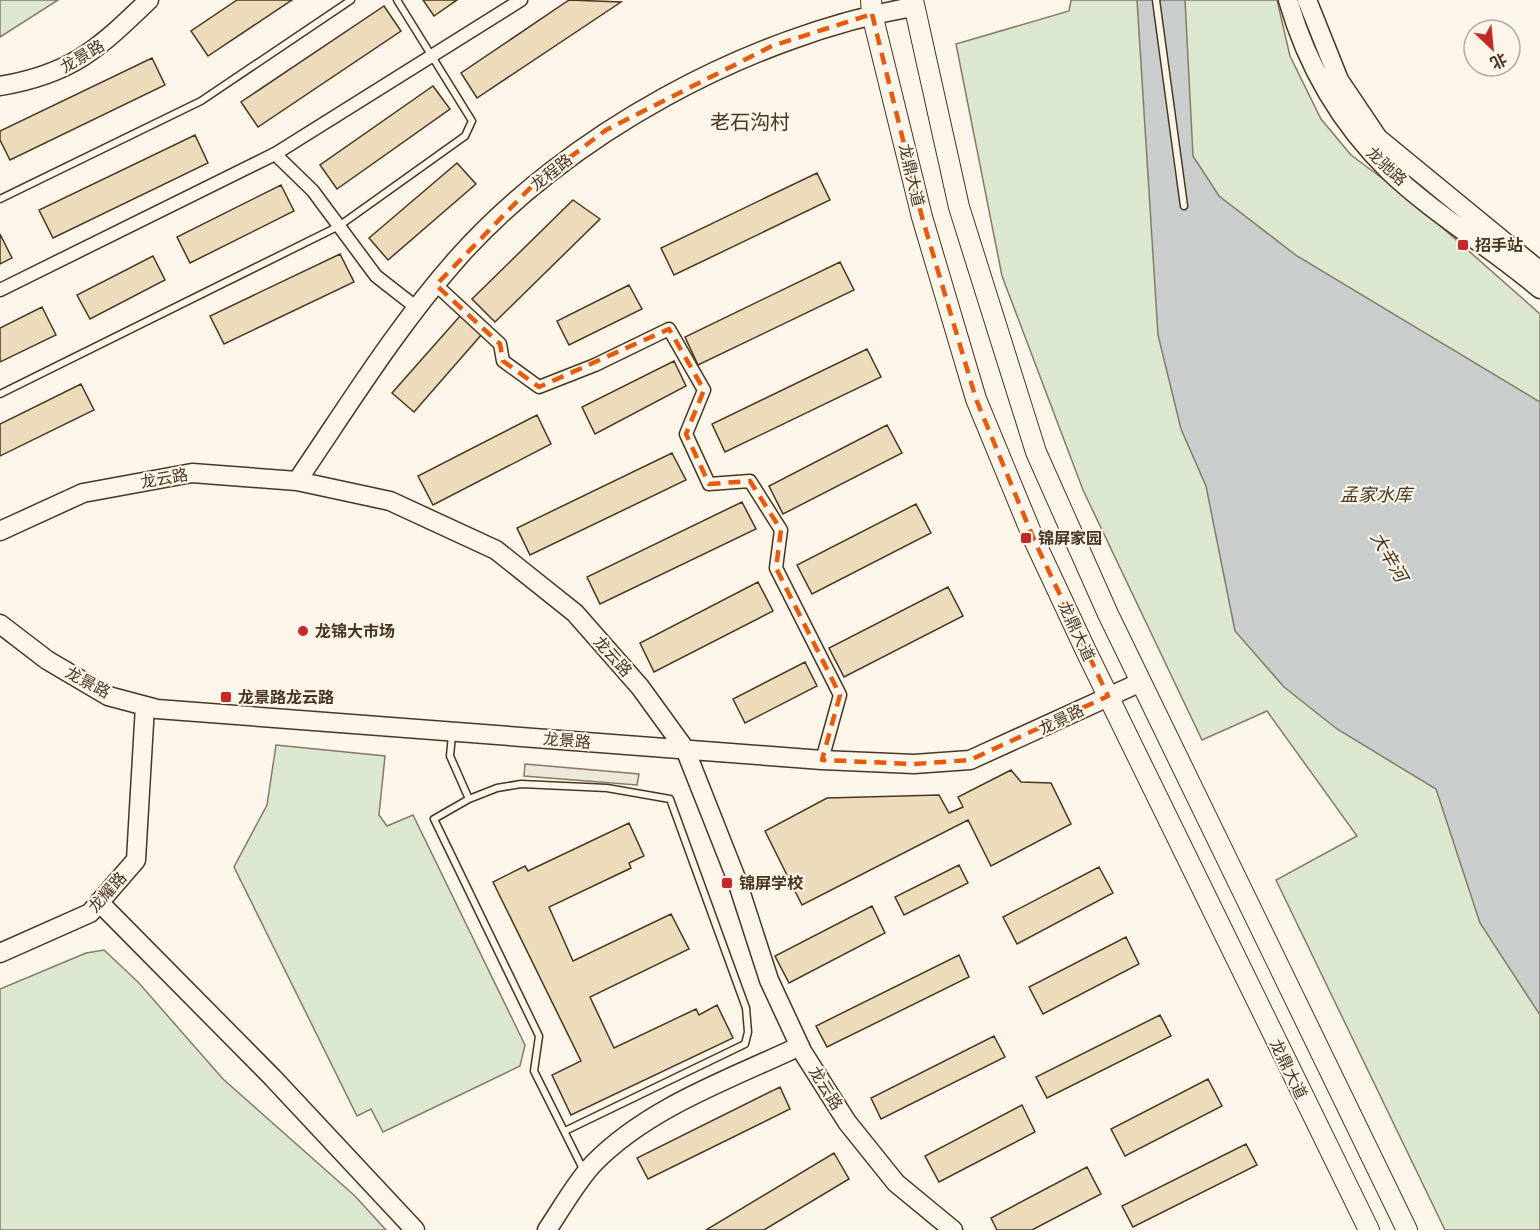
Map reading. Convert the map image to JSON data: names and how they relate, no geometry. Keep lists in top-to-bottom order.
{
  "streets": {
    "main road": ["龙鼎大道"],
    "street": [
      "龙景路",
      "龙驰路",
      "龙程路",
      "龙云路",
      "龙耀路"
    ]
  },
  "crossings": [
    ["龙景路", "龙鼎大道"],
    ["龙景路", "龙云路"],
    ["龙景路", "龙耀路"],
    ["龙程路", "龙鼎大道"],
    ["龙程路", "龙云路"]
  ],
  "districts": ["老石沟村"],
  "water": ["孟家水库", "大辛河"],
  "places": {
    "transit": [
      "招手站",
      "锦屏家园",
      "龙景路龙云路",
      "锦屏学校"
    ],
    "other": ["龙锦大市场"]
  },
  "north": "bottom right"
}
